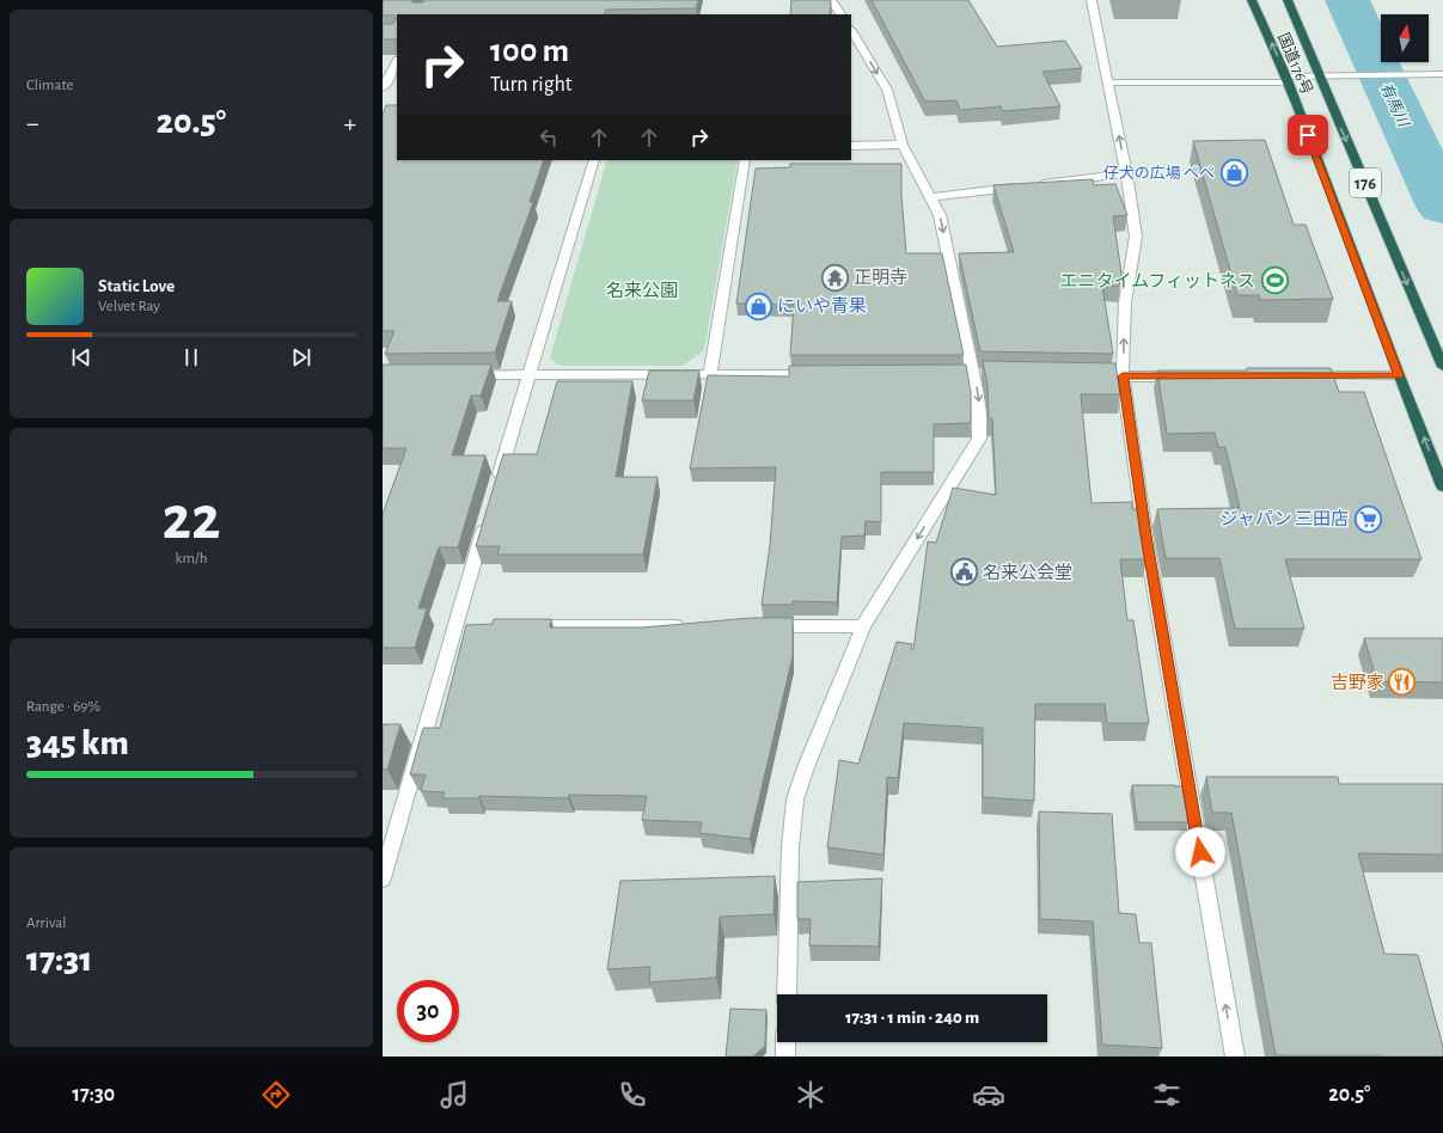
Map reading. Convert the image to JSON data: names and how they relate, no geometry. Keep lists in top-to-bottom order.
{
  "streets": {
    "highway": ["国道176号", "176"]
  },
  "water": ["有馬川"],
  "parks": ["名来公園"],
  "places": {
    "shop": ["仔犬の広場 ペペ", "にいや青果"],
    "temple": ["正明寺"],
    "sports": ["エニタイムフィットネス"],
    "supermarket": ["ジャパン 三田店"],
    "public building": ["名来公会堂"],
    "restaurant": ["吉野家"]
  },
  "north": "top",
  "page": {
    "tile": [
      "Climate",
      ["22", "km/h"],
      ["Range · 69%", "345 km"],
      ["Arrival", "17:31"]
    ],
    "turn": ["100 m", "Turn right"],
    "heat": ["−", "20.5°", "+"],
    "song": ["Static Love", "Velvet Ray"],
    "limit": "30",
    "trip": "17:31 · 1 min · 240 m",
    "tabs": ["17:30", "20.5°"]
  }
}
